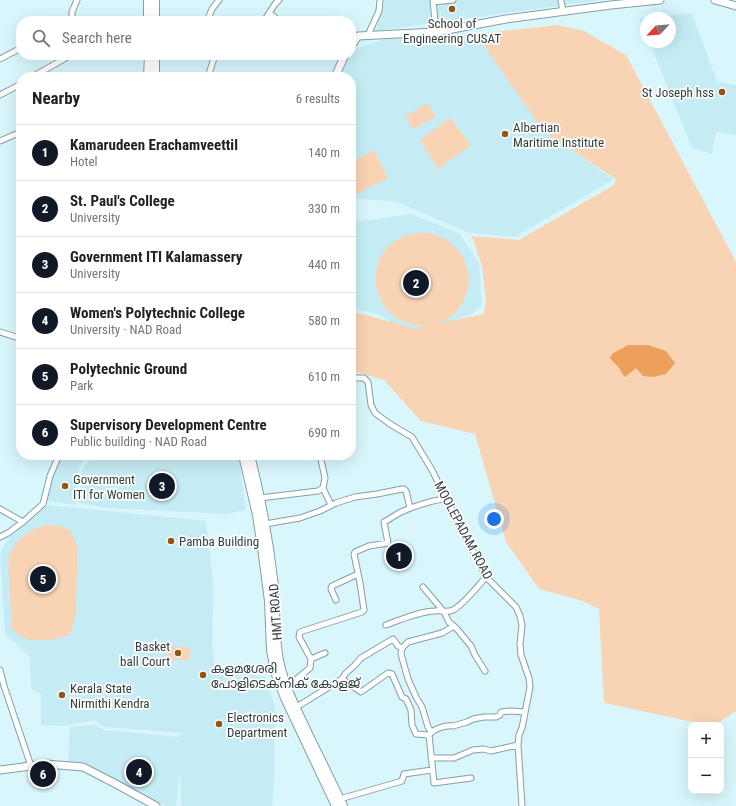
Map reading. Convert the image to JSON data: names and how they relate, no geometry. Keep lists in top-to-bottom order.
{
  "streets": {
    "main road": ["HMT ROAD"],
    "street": ["MOOLEPADAM ROAD"]
  },
  "places": [
    "School of Engineering CUSAT",
    "St Joseph hss",
    "Albertian Maritime Institute",
    "Government ITI for Women",
    "Pamba Building",
    "Basket ball Court",
    "കളമശേരി പോളിടെക്നിക് കോളജ്",
    "Kerala State Nirmithi Kendra",
    "Electronics Department"
  ],
  "north": "bottom left",
  "page": {
    "search": "Search here",
    "heading": ["Nearby", "6 results"],
    "list": [
      {
        "mark": "1",
        "name": "Kamarudeen Erachamveettil",
        "note": "Hotel",
        "value": "140 m"
      },
      {
        "mark": "2",
        "name": "St. Paul's College",
        "note": "University",
        "value": "330 m"
      },
      {
        "mark": "3",
        "name": "Government ITI Kalamassery",
        "note": "University",
        "value": "440 m"
      },
      {
        "mark": "4",
        "name": "Women's Polytechnic College",
        "note": "University · NAD Road",
        "value": "580 m"
      },
      {
        "mark": "5",
        "name": "Polytechnic Ground",
        "note": "Park",
        "value": "610 m"
      },
      {
        "mark": "6",
        "name": "Supervisory Development Centre",
        "note": "Public building · NAD Road",
        "value": "690 m"
      }
    ],
    "pins": [
      "2",
      "3",
      "1",
      "5",
      "4",
      "6"
    ],
    "map_buttons": ["+", "−"]
  }
}
